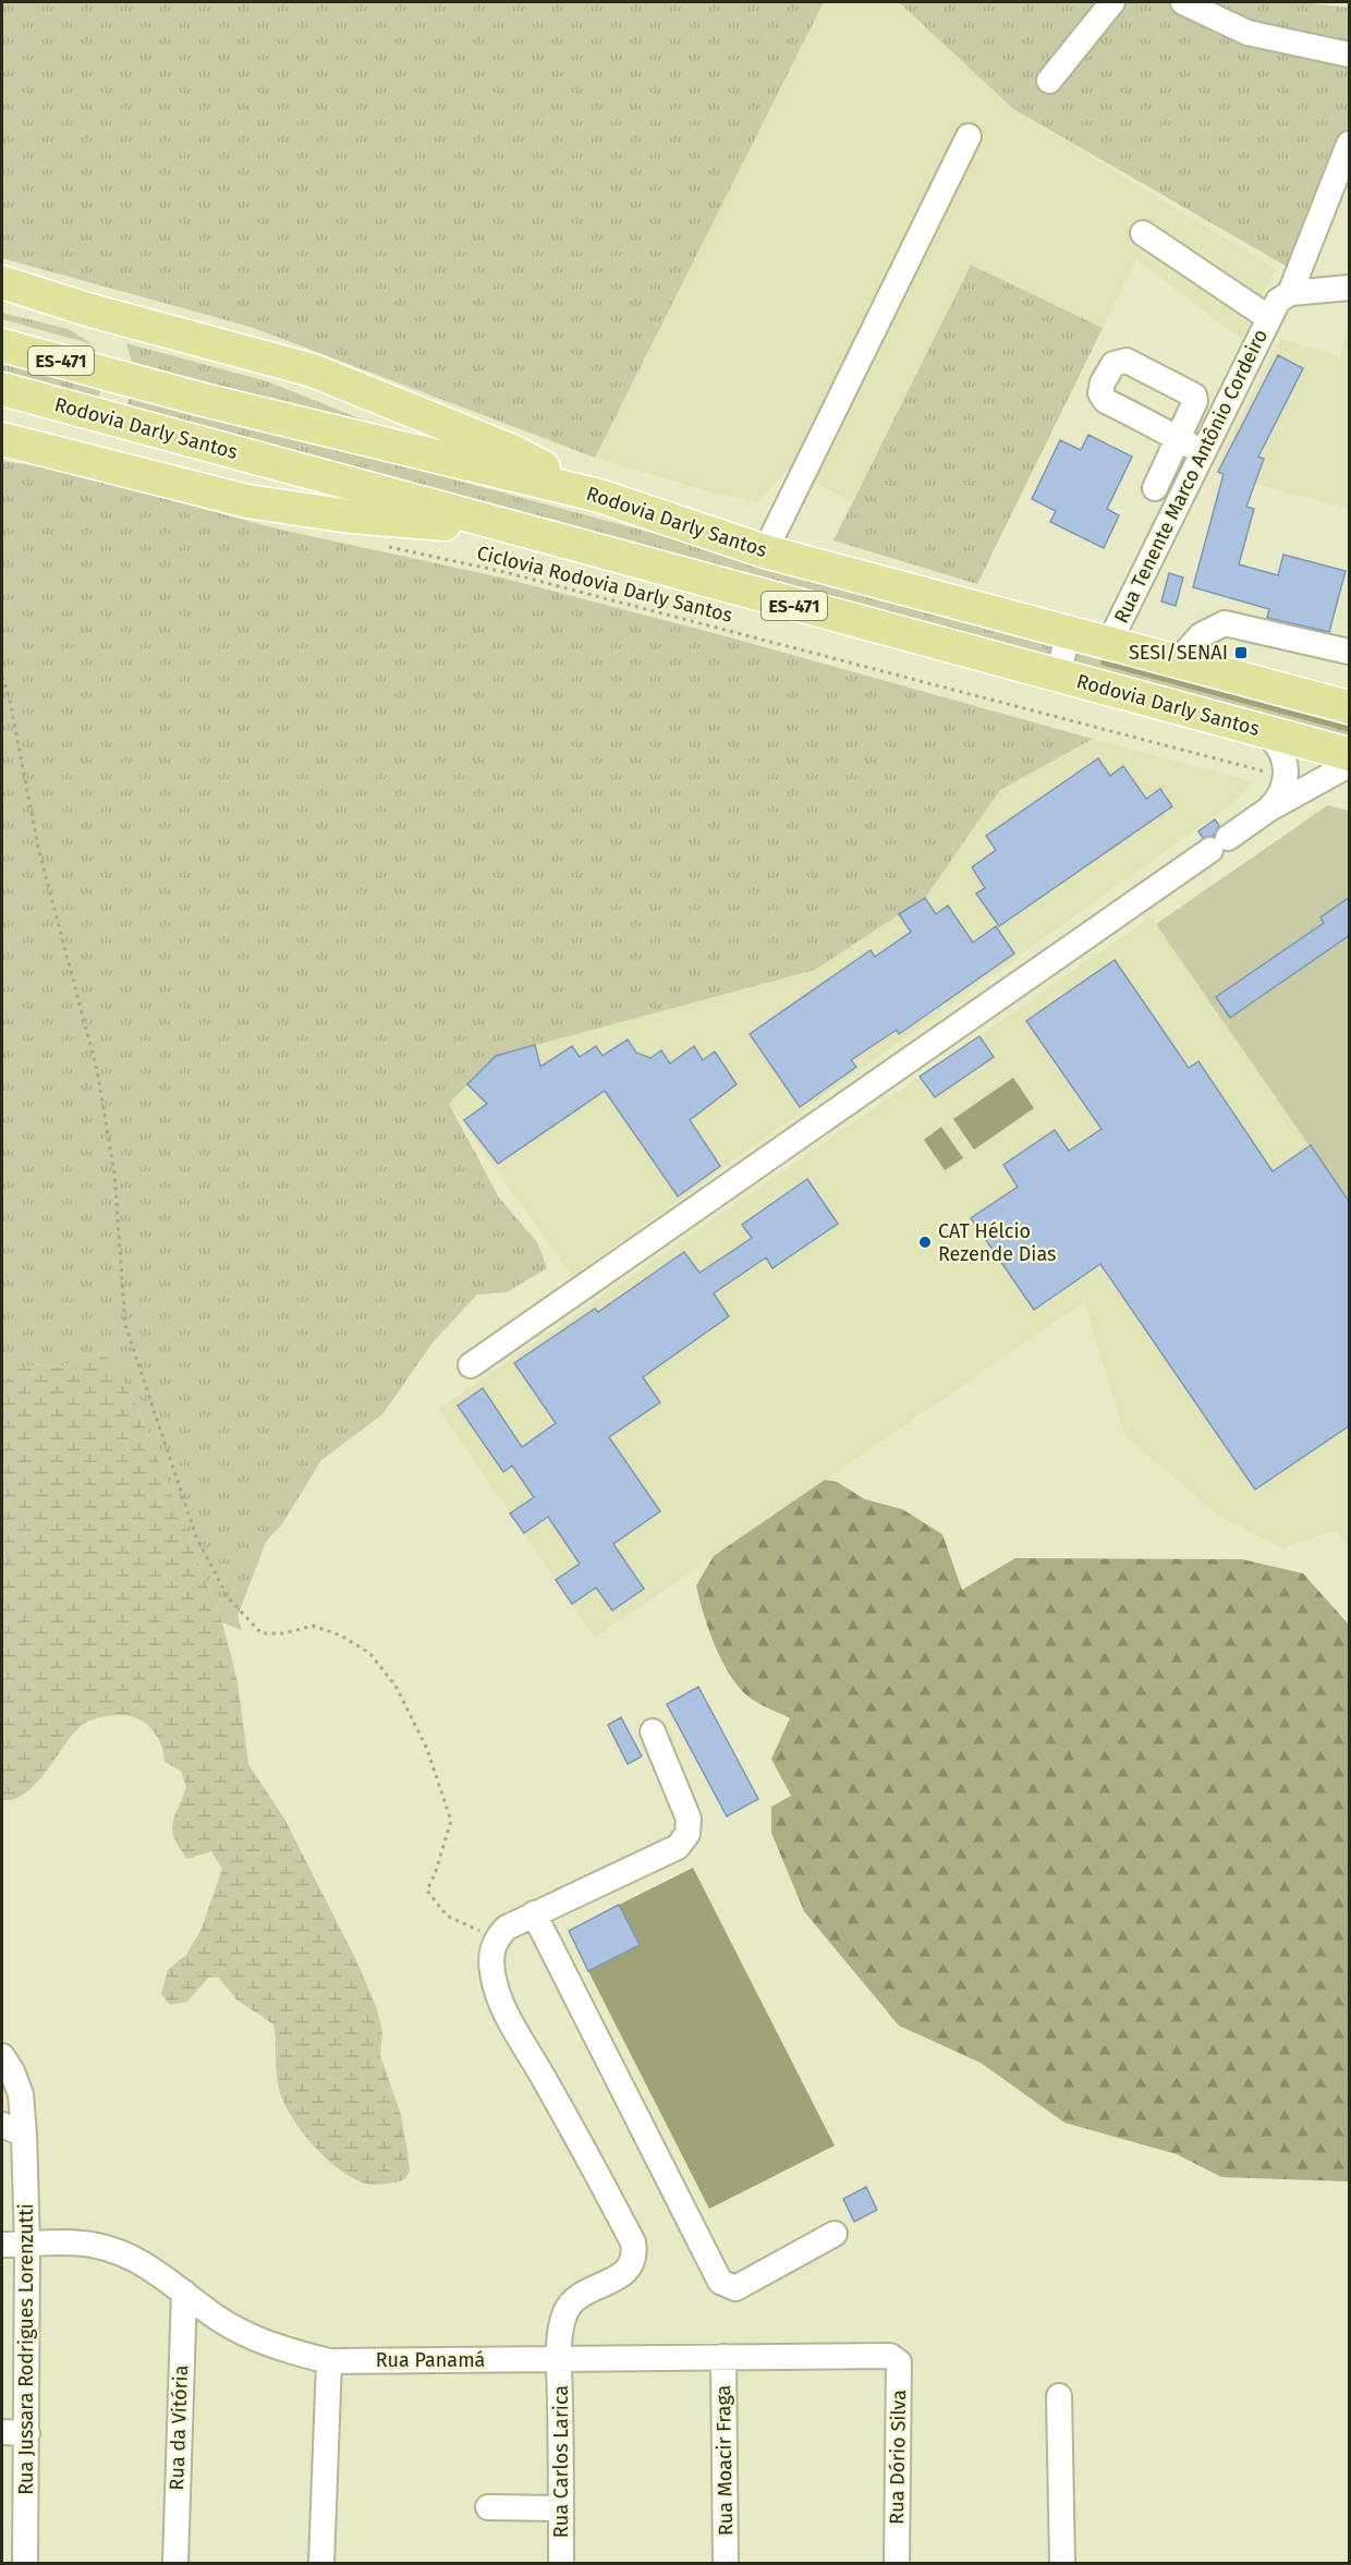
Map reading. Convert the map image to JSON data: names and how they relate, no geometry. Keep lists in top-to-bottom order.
{
  "streets": {
    "main road": ["ES-471", "Rodovia Darly Santos"],
    "street": [
      "Rua Tenente Marco Antônio Cordeiro",
      "Rua Jussara Rodrigues Lorenzutti",
      "Rua Panamá",
      "Rua da Vitória",
      "Rua Dório Silva",
      "Rua Moacir Fraga",
      "Rua Carlos Larica"
    ],
    "path": ["Ciclovia Rodovia Darly Santos"]
  },
  "crossings": [
    ["Rodovia Darly Santos", "Rua Tenente Marco Antônio Cordeiro"],
    ["Rua Jussara Rodrigues Lorenzutti", "Rua Panamá"],
    ["Rua Panamá", "Rua da Vitória"],
    ["Rua Panamá", "Rua Dório Silva"],
    ["Rua Panamá", "Rua Moacir Fraga"],
    ["Rua Panamá", "Rua Carlos Larica"]
  ],
  "places": {
    "transit": ["SESI/SENAI"],
    "other": ["CAT Hélcio Rezende Dias"]
  }
}
